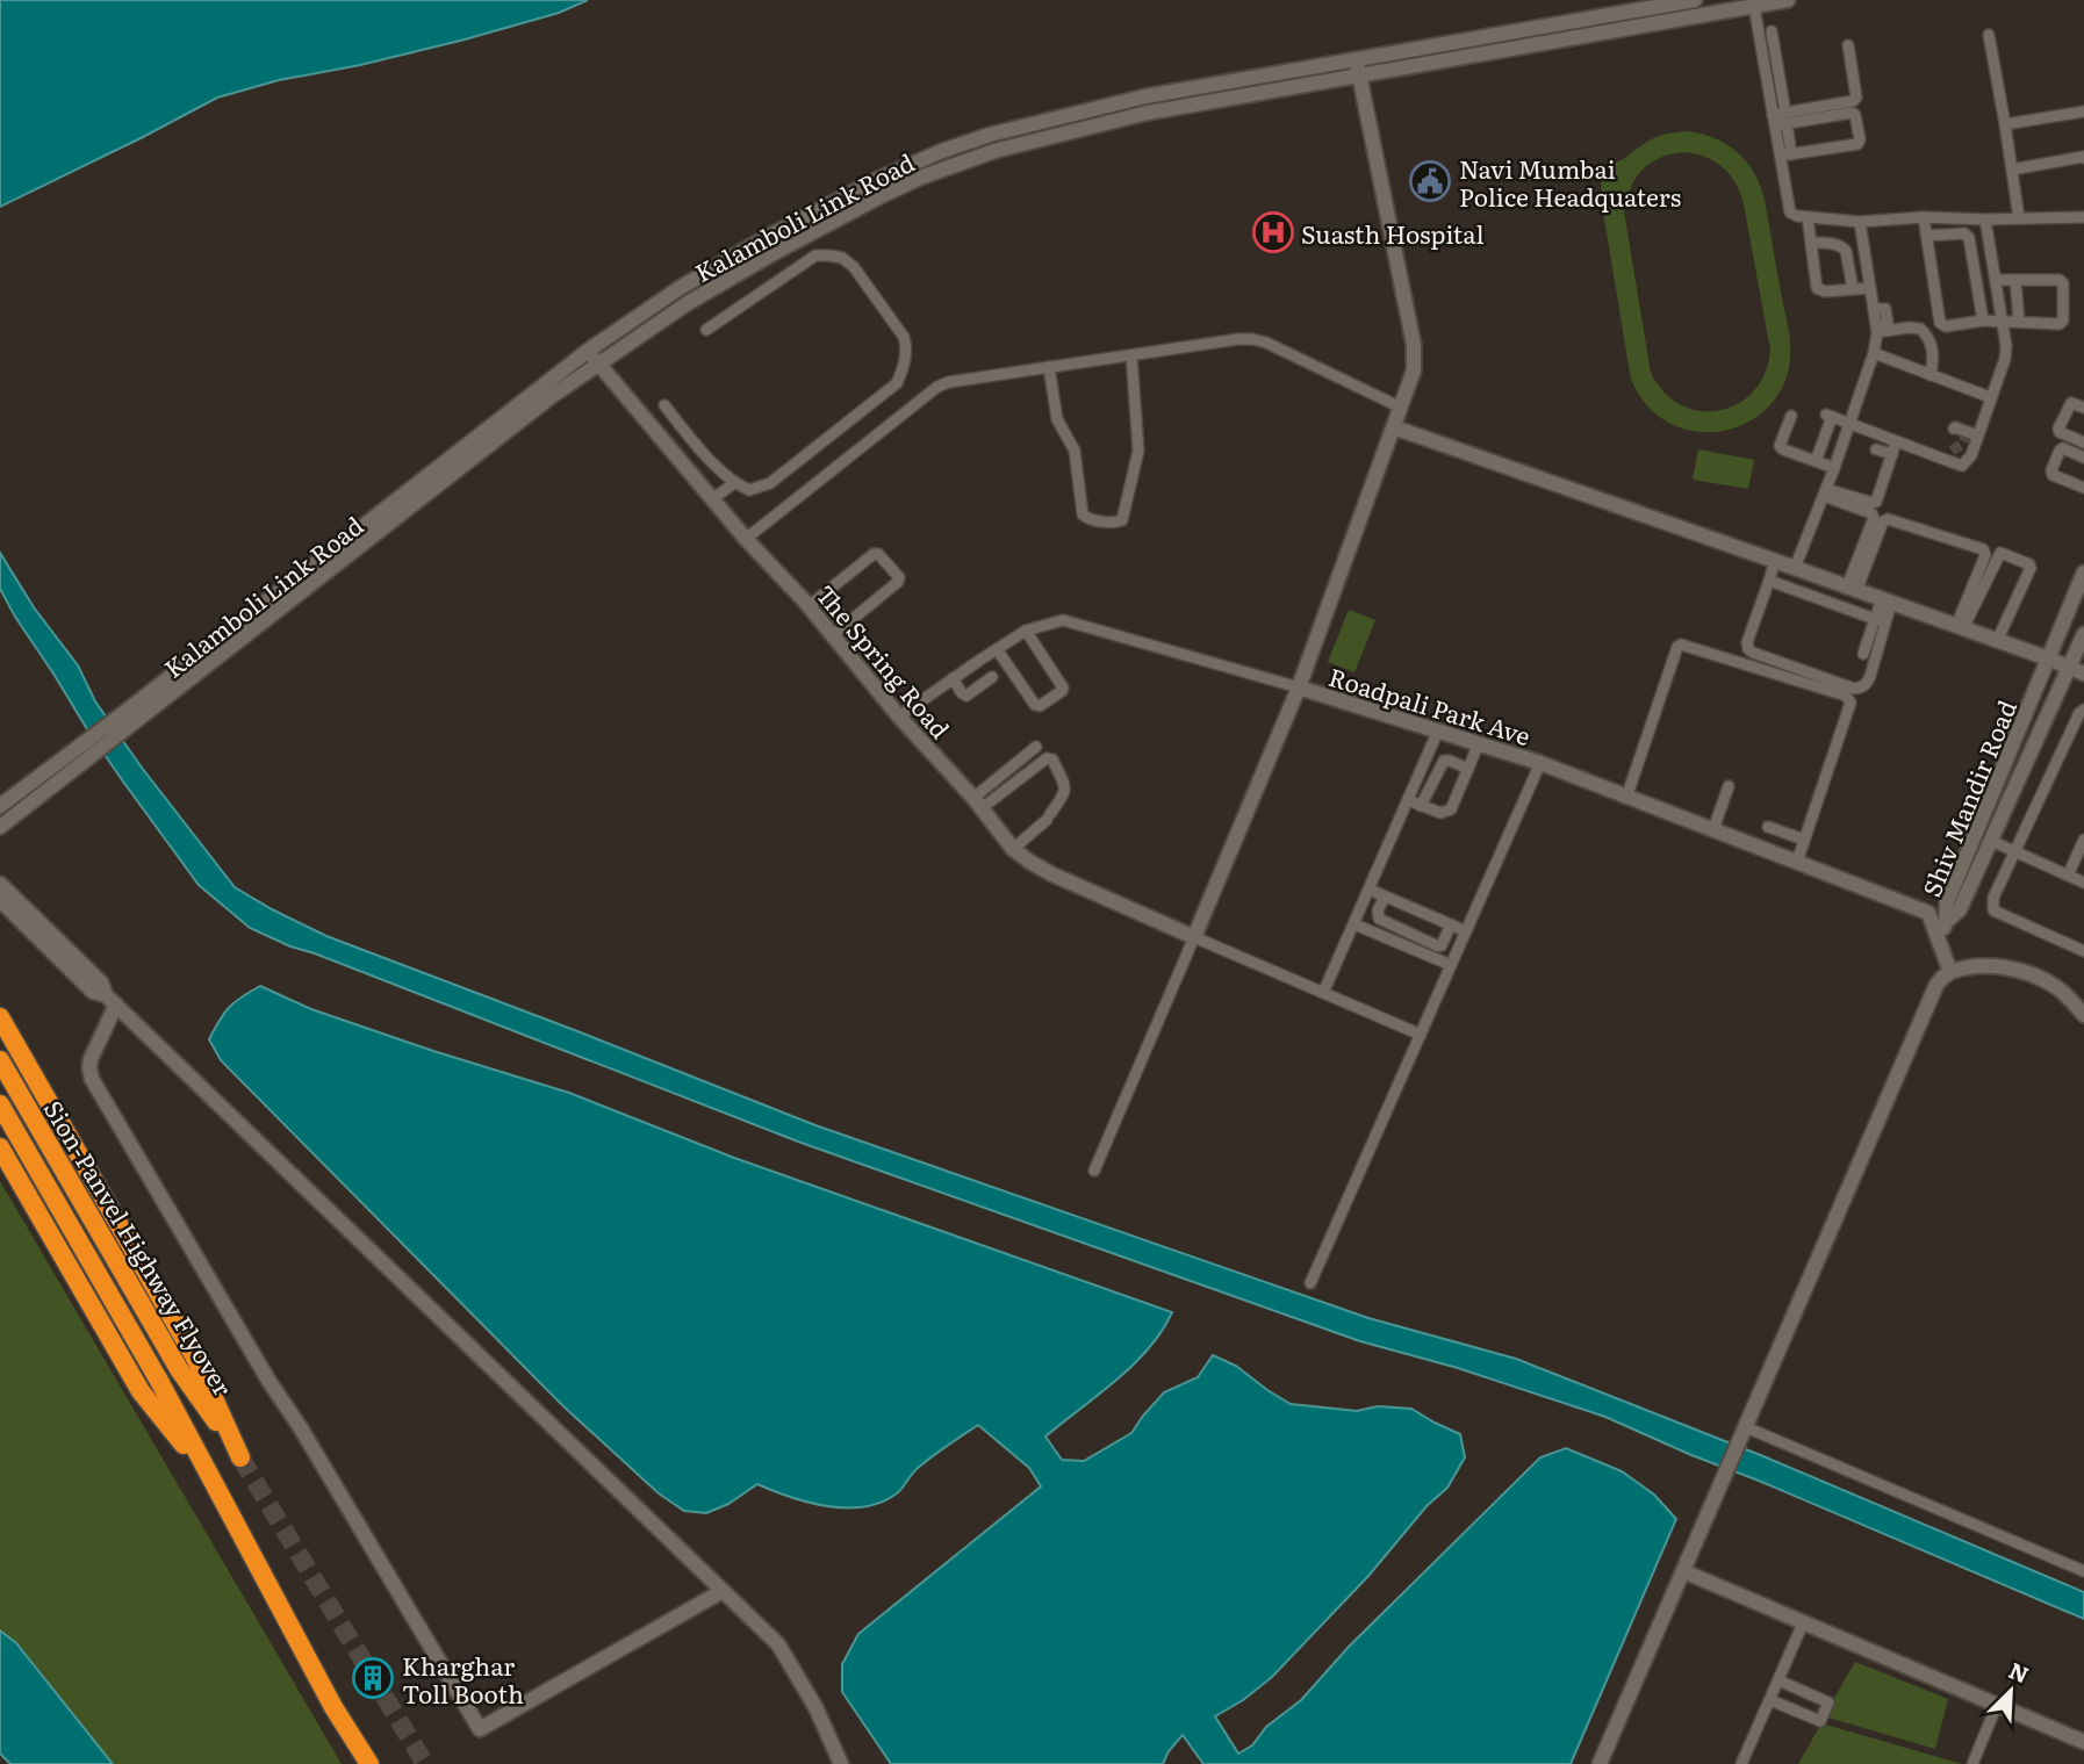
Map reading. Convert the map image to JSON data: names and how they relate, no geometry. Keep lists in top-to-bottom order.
{
  "streets": {
    "highway": ["Sion-Panvel Highway Flyover"],
    "street": [
      "Kalamboli Link Road",
      "The Spring Road",
      "Roadpali Park Ave",
      "Shiv Mandir Road"
    ]
  },
  "crossings": [
    ["Kalamboli Link Road", "The Spring Road"],
    ["The Spring Road", "Roadpali Park Ave"]
  ],
  "places": {
    "public building": ["Navi Mumbai Police Headquaters"],
    "hospital": ["Suasth Hospital"],
    "building": ["Kharghar Toll Booth"]
  },
  "north": "top right"
}
